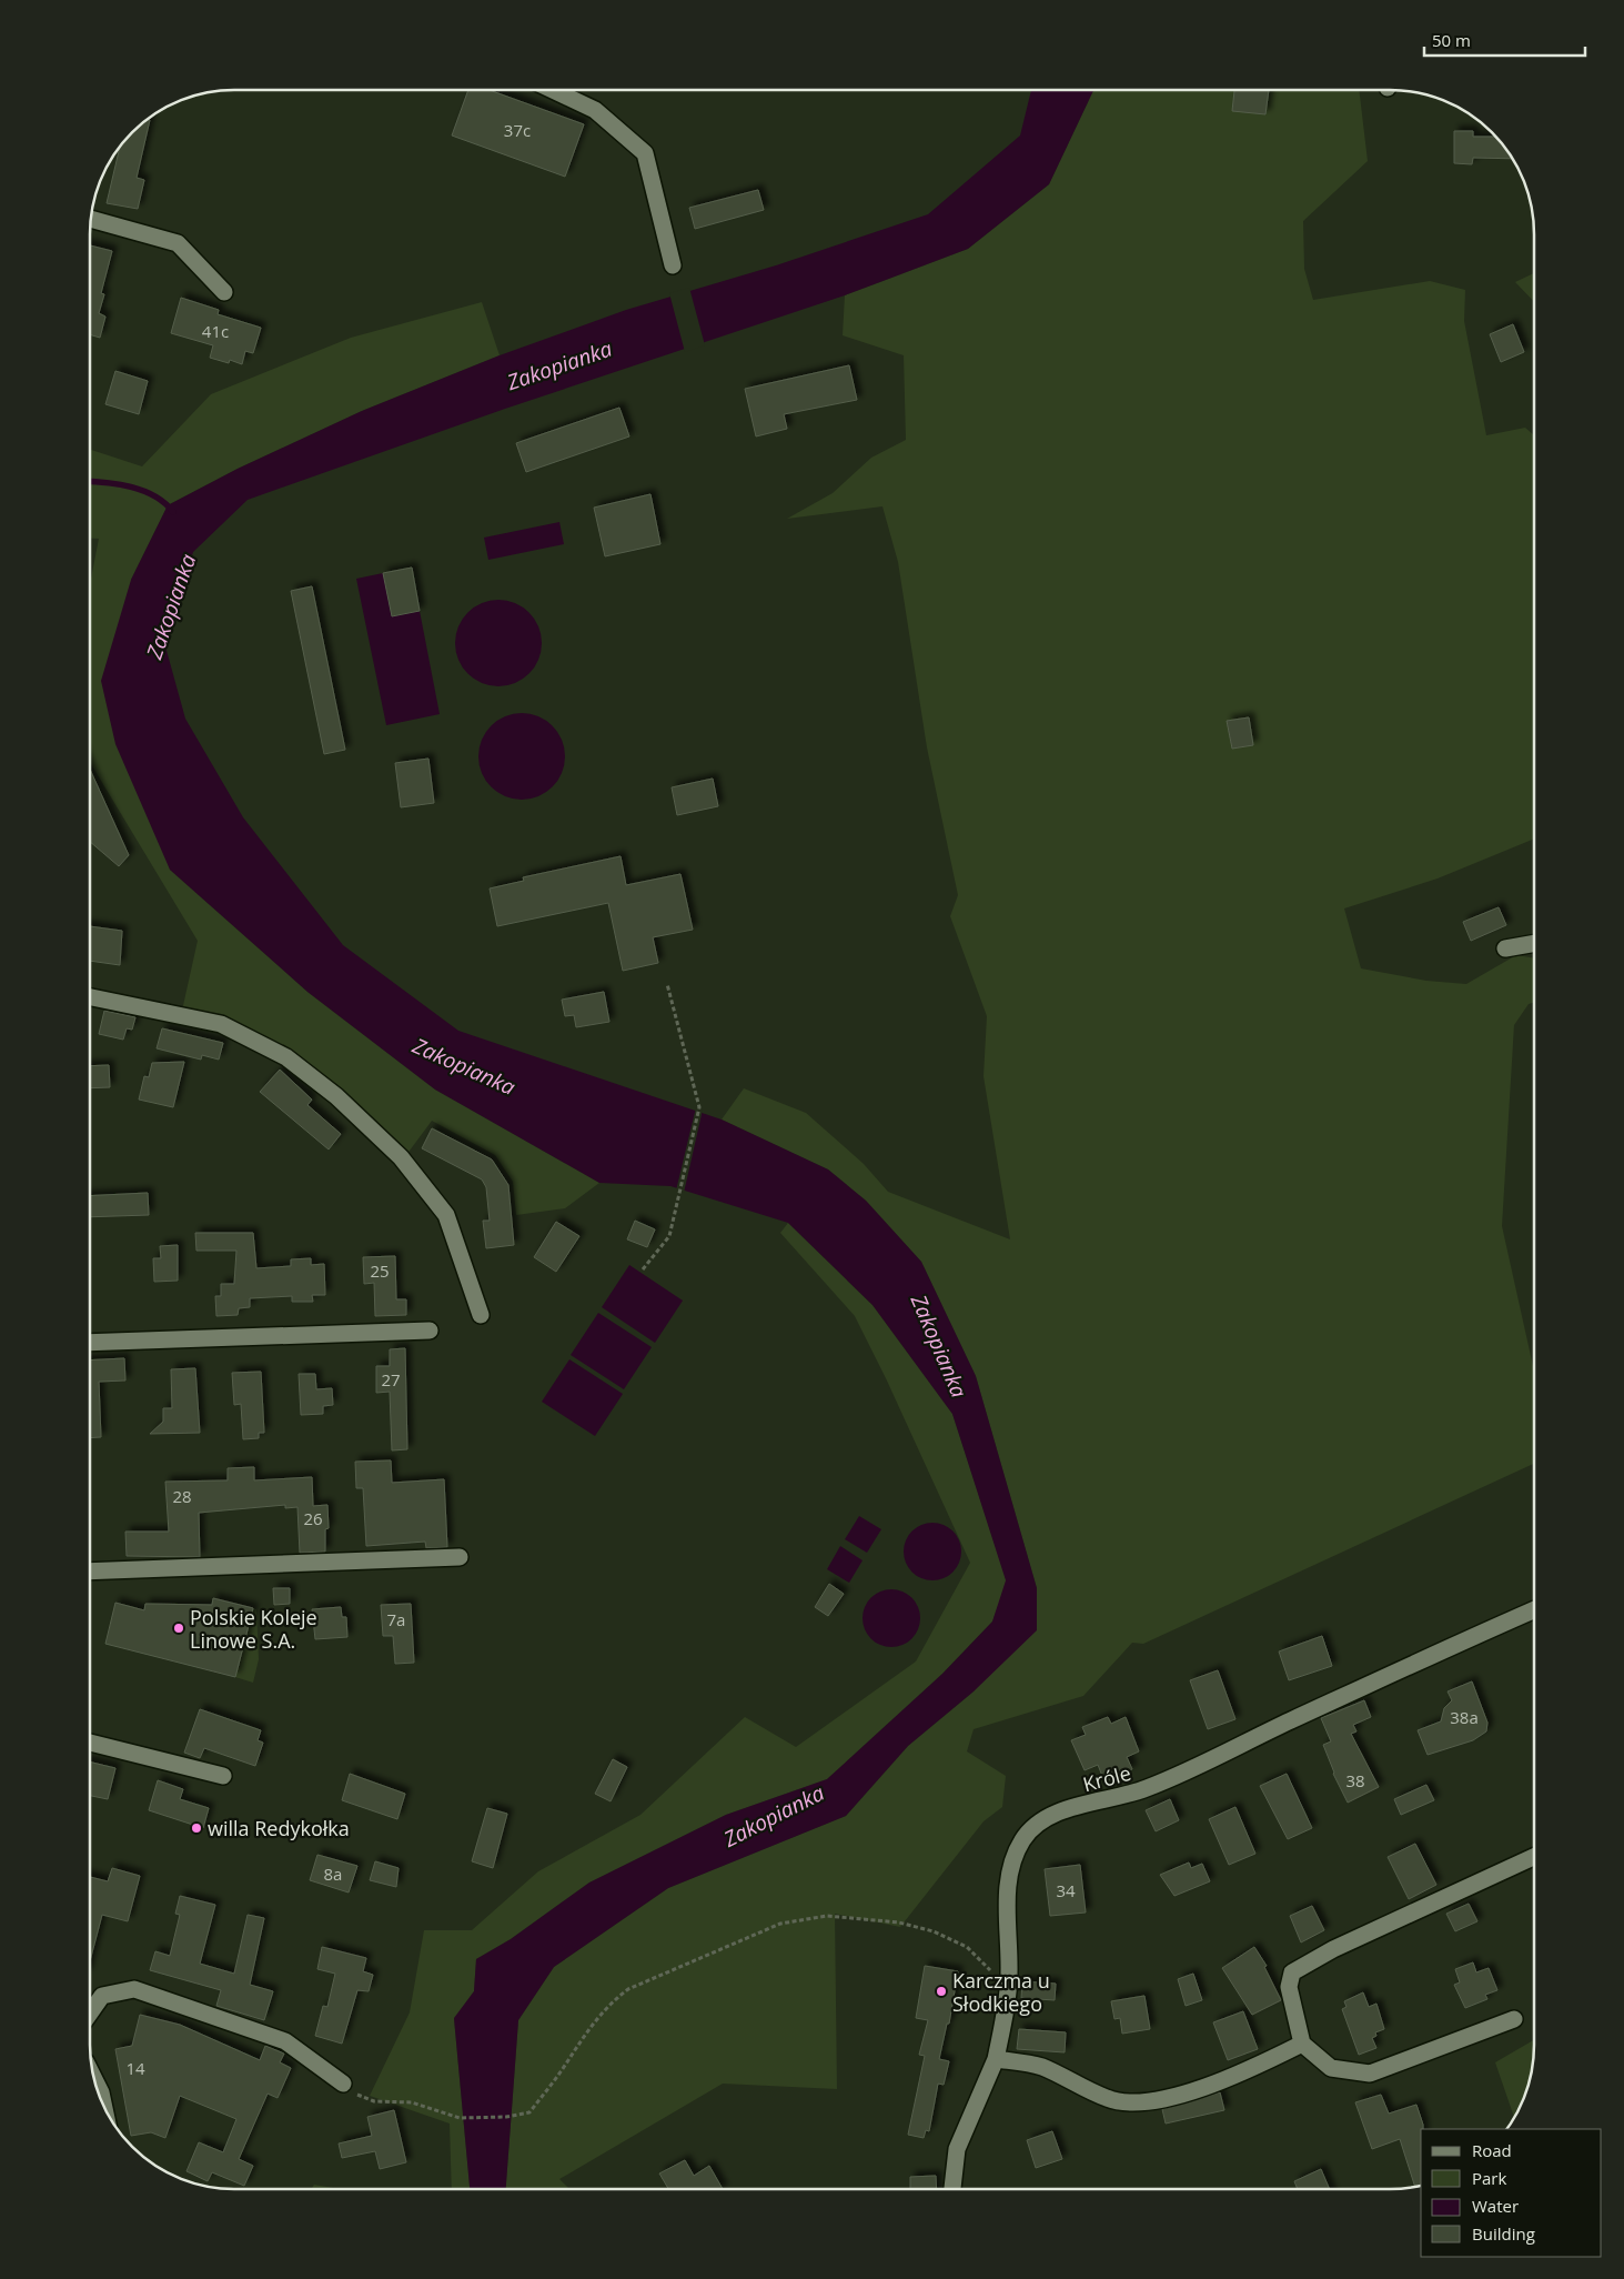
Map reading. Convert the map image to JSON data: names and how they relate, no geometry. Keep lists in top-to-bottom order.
{
  "streets": {
    "street": ["Króle"]
  },
  "water": ["Zakopianka"],
  "places": ["Polskie Koleje Linowe S.A.", "willa Redykołka", "Karczma u Słodkiego"],
  "house_numbers": [
    "37c",
    "41c",
    "25",
    "27",
    "28",
    "26",
    "7a",
    "38a",
    "38",
    "8a",
    "34",
    "14"
  ],
  "legend": [
    "Road",
    "Park",
    "Water",
    "Building"
  ],
  "scale_bar": "50 m"
}
